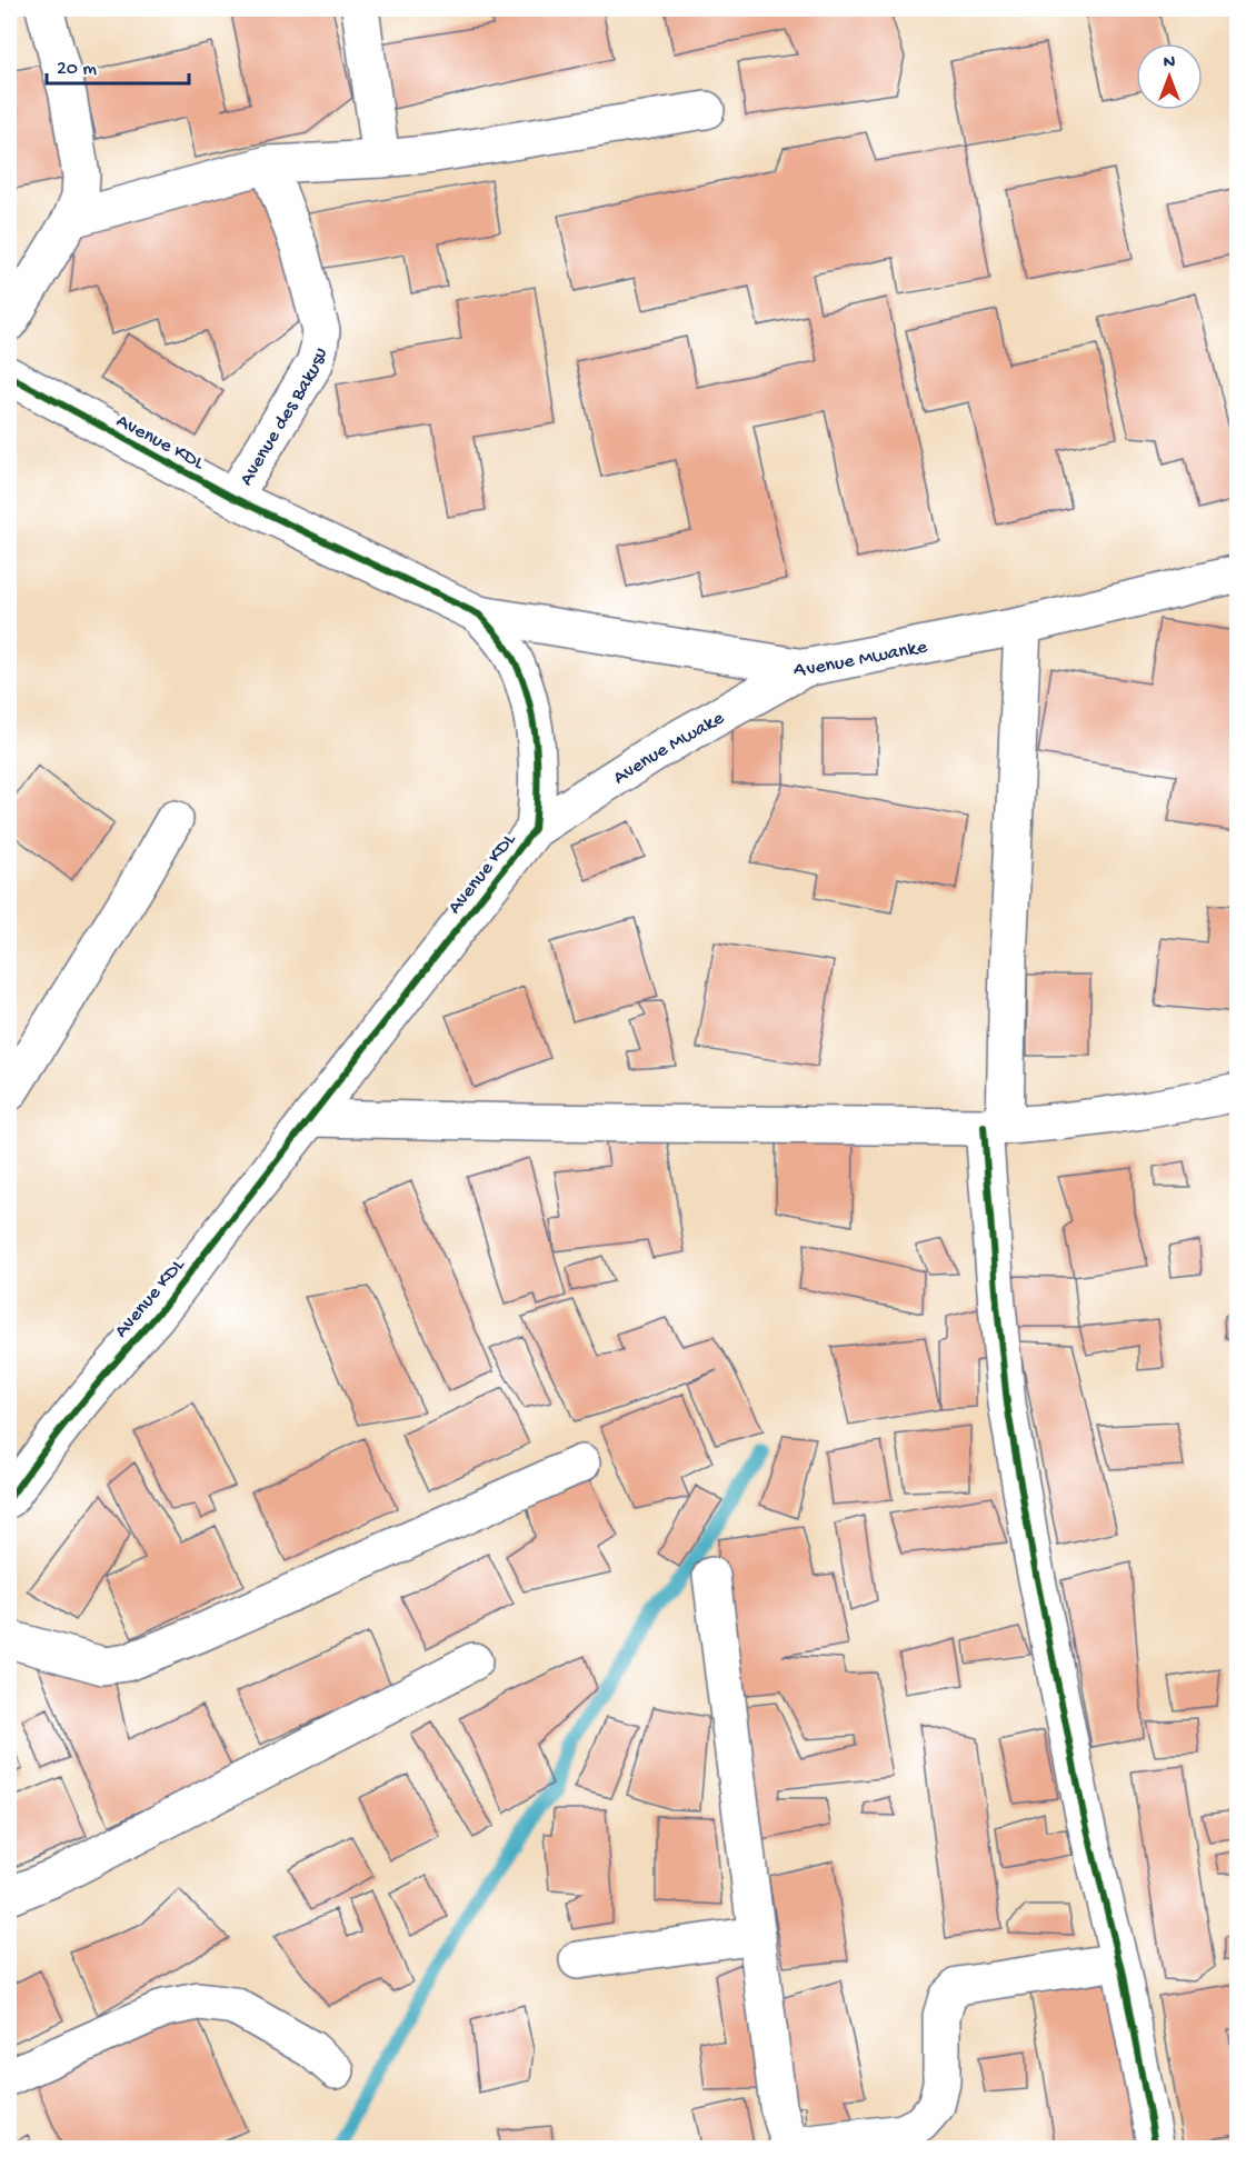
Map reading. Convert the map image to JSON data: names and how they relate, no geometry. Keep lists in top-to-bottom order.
{
  "streets": {
    "street": [
      "Avenue des Bakusu",
      "Avenue KDL",
      "Avenue Mwanke",
      "Avenue Mwake"
    ]
  },
  "crossings": [
    ["Avenue des Bakusu", "Avenue KDL"],
    ["Avenue KDL", "Avenue Mwanke"],
    ["Avenue KDL", "Avenue Mwake"],
    ["Avenue Mwanke", "Avenue Mwake"]
  ],
  "scale_bar": "20 m",
  "north": "top"
}
